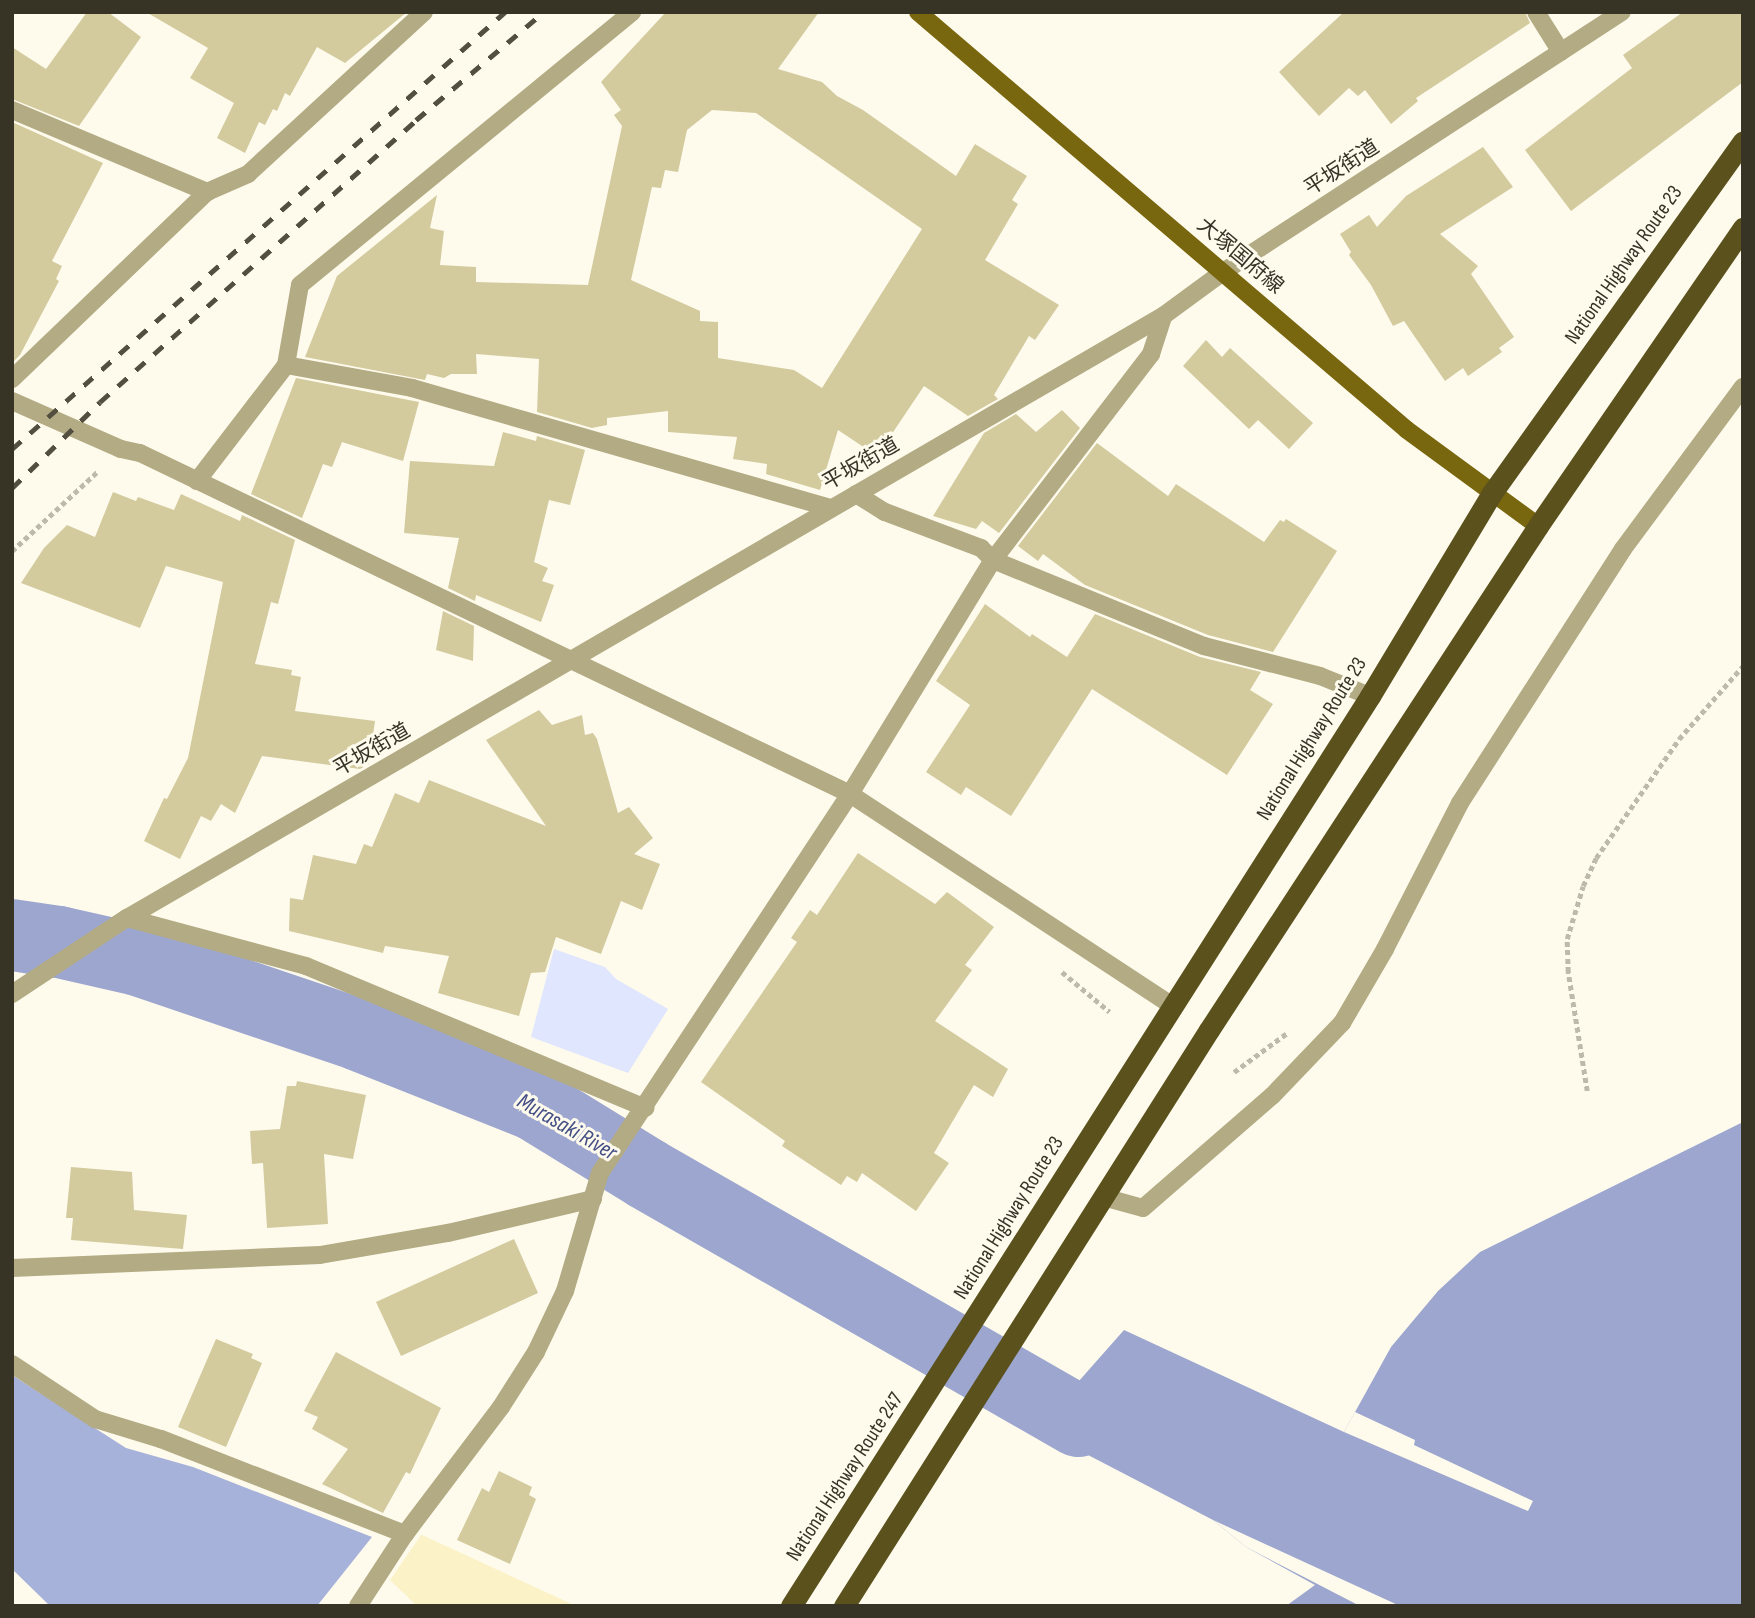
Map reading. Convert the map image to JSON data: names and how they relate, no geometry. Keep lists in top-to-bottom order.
{
  "streets": {
    "highway": ["National Highway Route 23", "National Highway Route 247"],
    "main road": ["大塚国府線"],
    "street": ["平坂街道"]
  },
  "crossings": [
    ["平坂街道", "大塚国府線"],
    ["大塚国府線", "National Highway Route 23"],
    ["National Highway Route 23", "National Highway Route 247"]
  ],
  "water": ["Murasaki River"]
}
